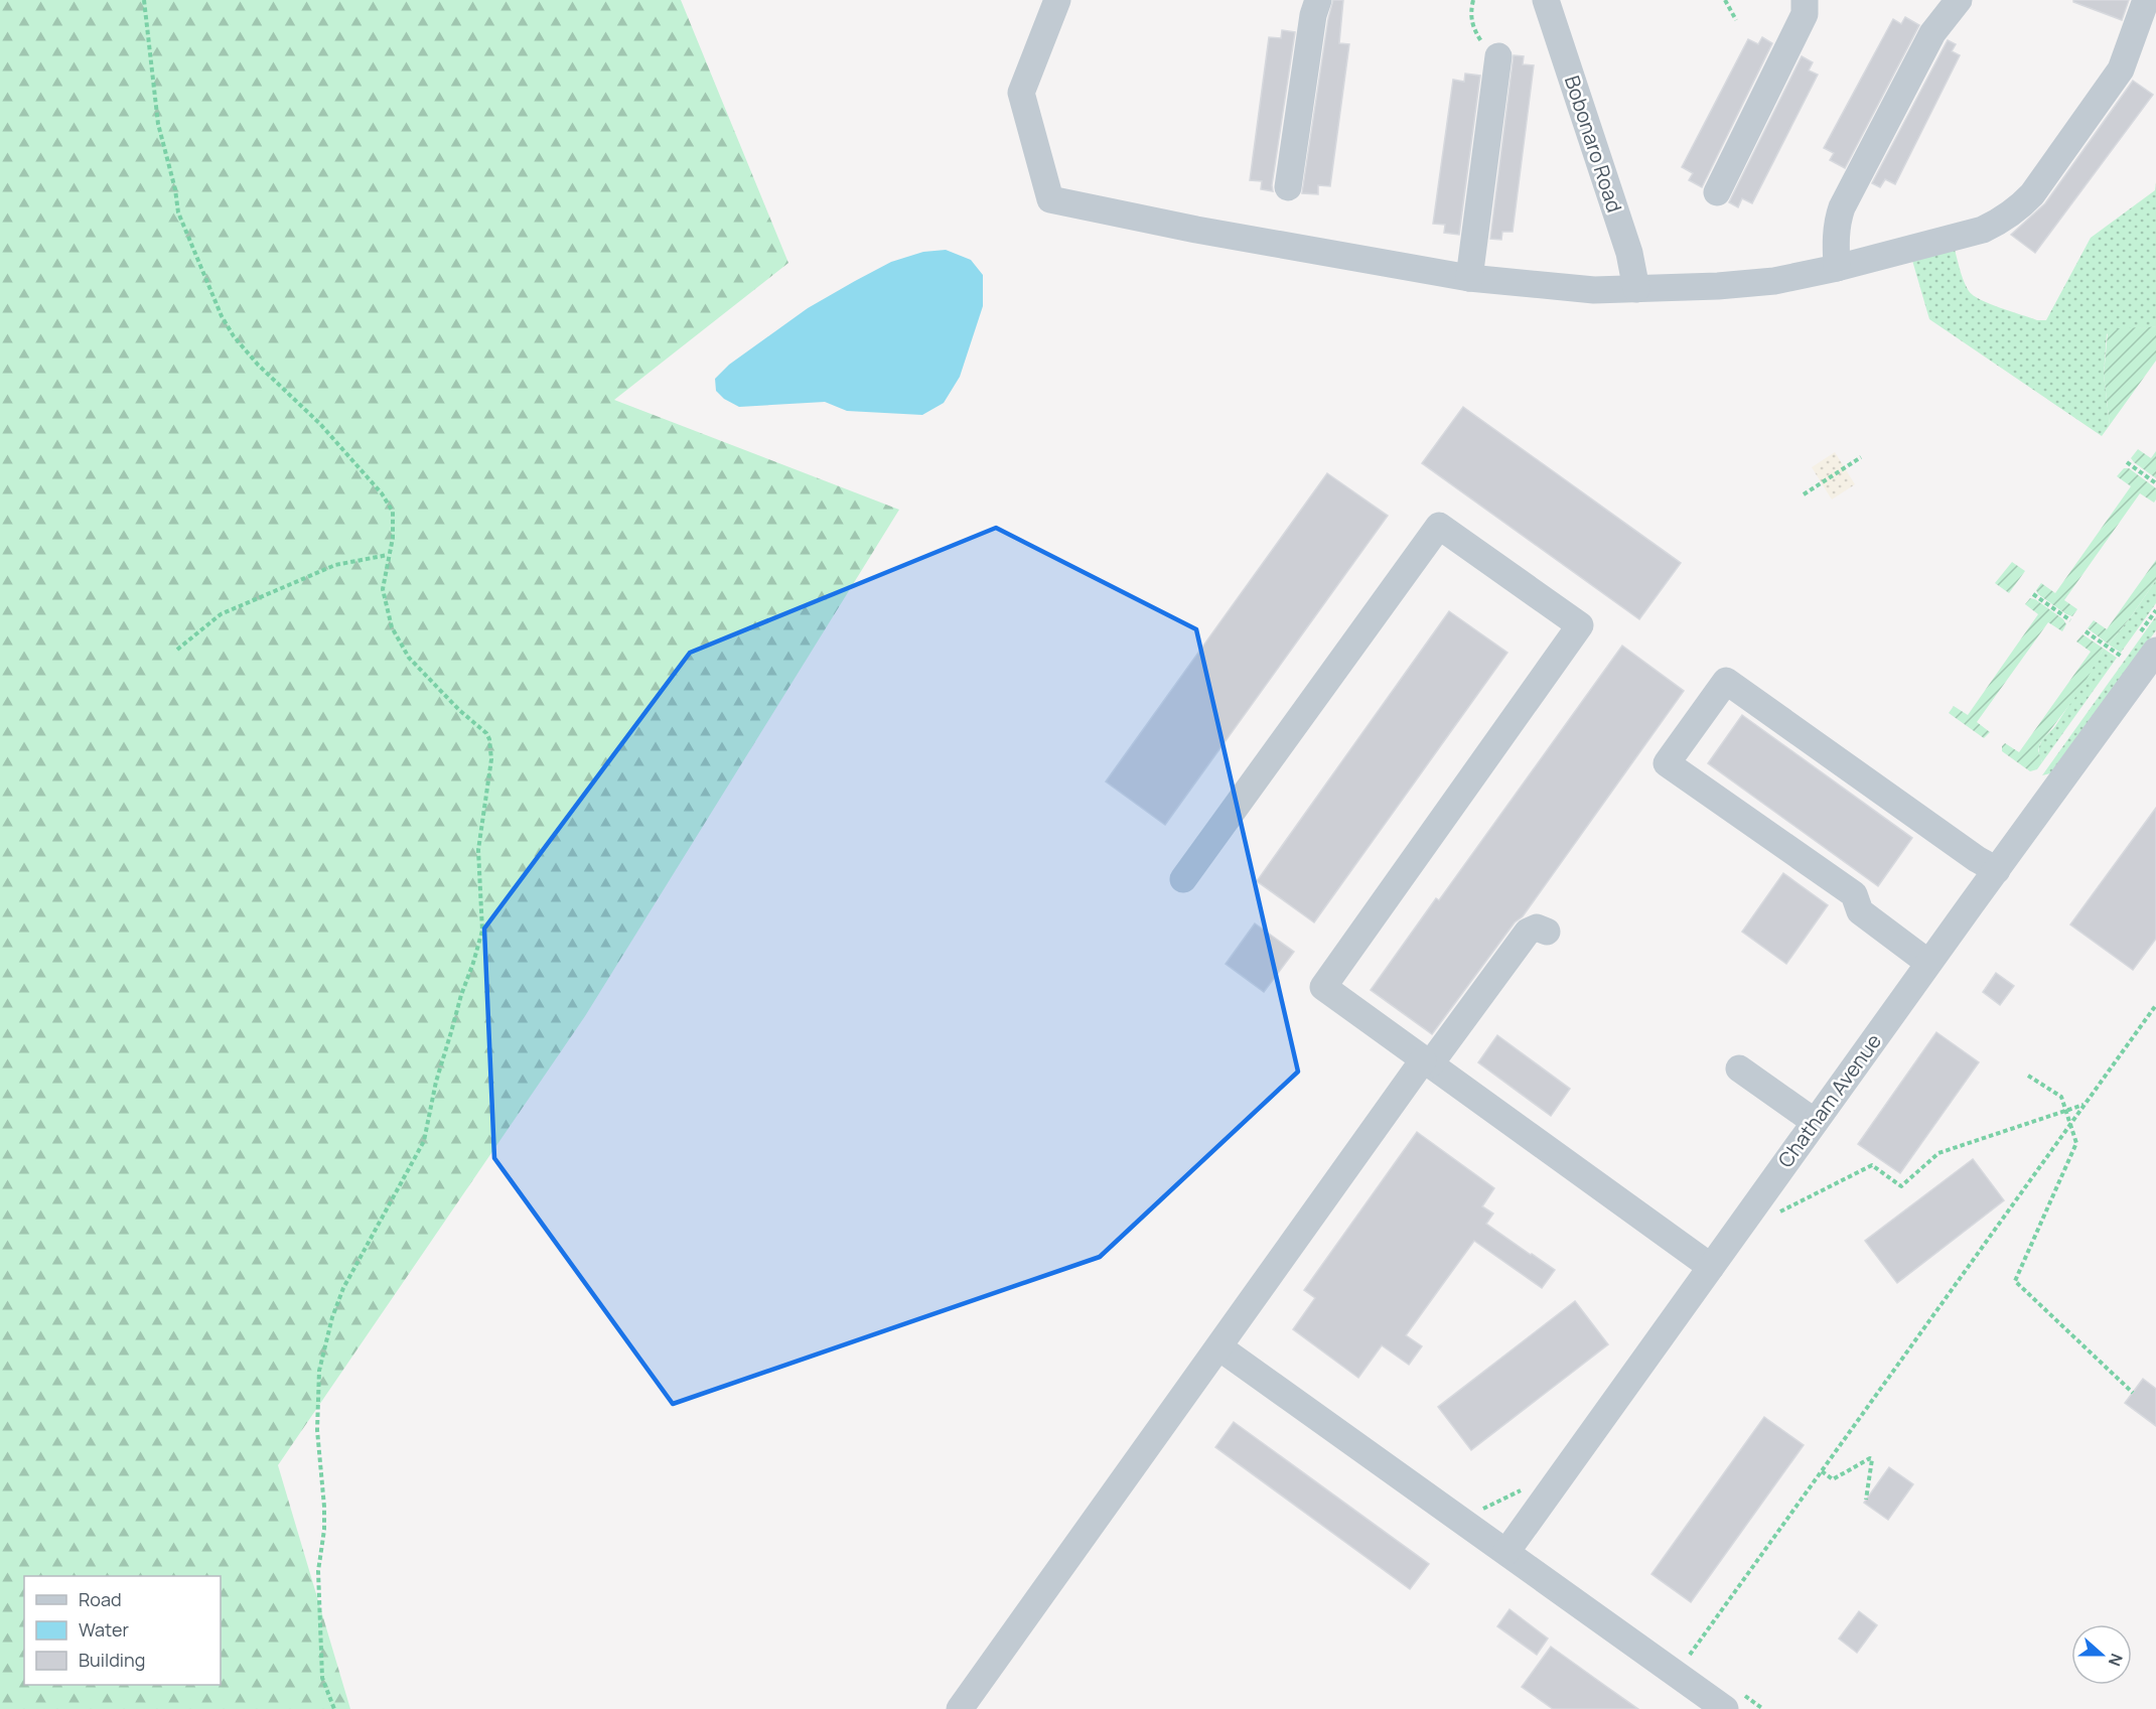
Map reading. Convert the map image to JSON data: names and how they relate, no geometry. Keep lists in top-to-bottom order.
{
  "streets": {
    "lane": ["Bobonaro Road", "Chatham Avenue"]
  },
  "legend": ["Road", "Water", "Building"],
  "north": "right"
}
